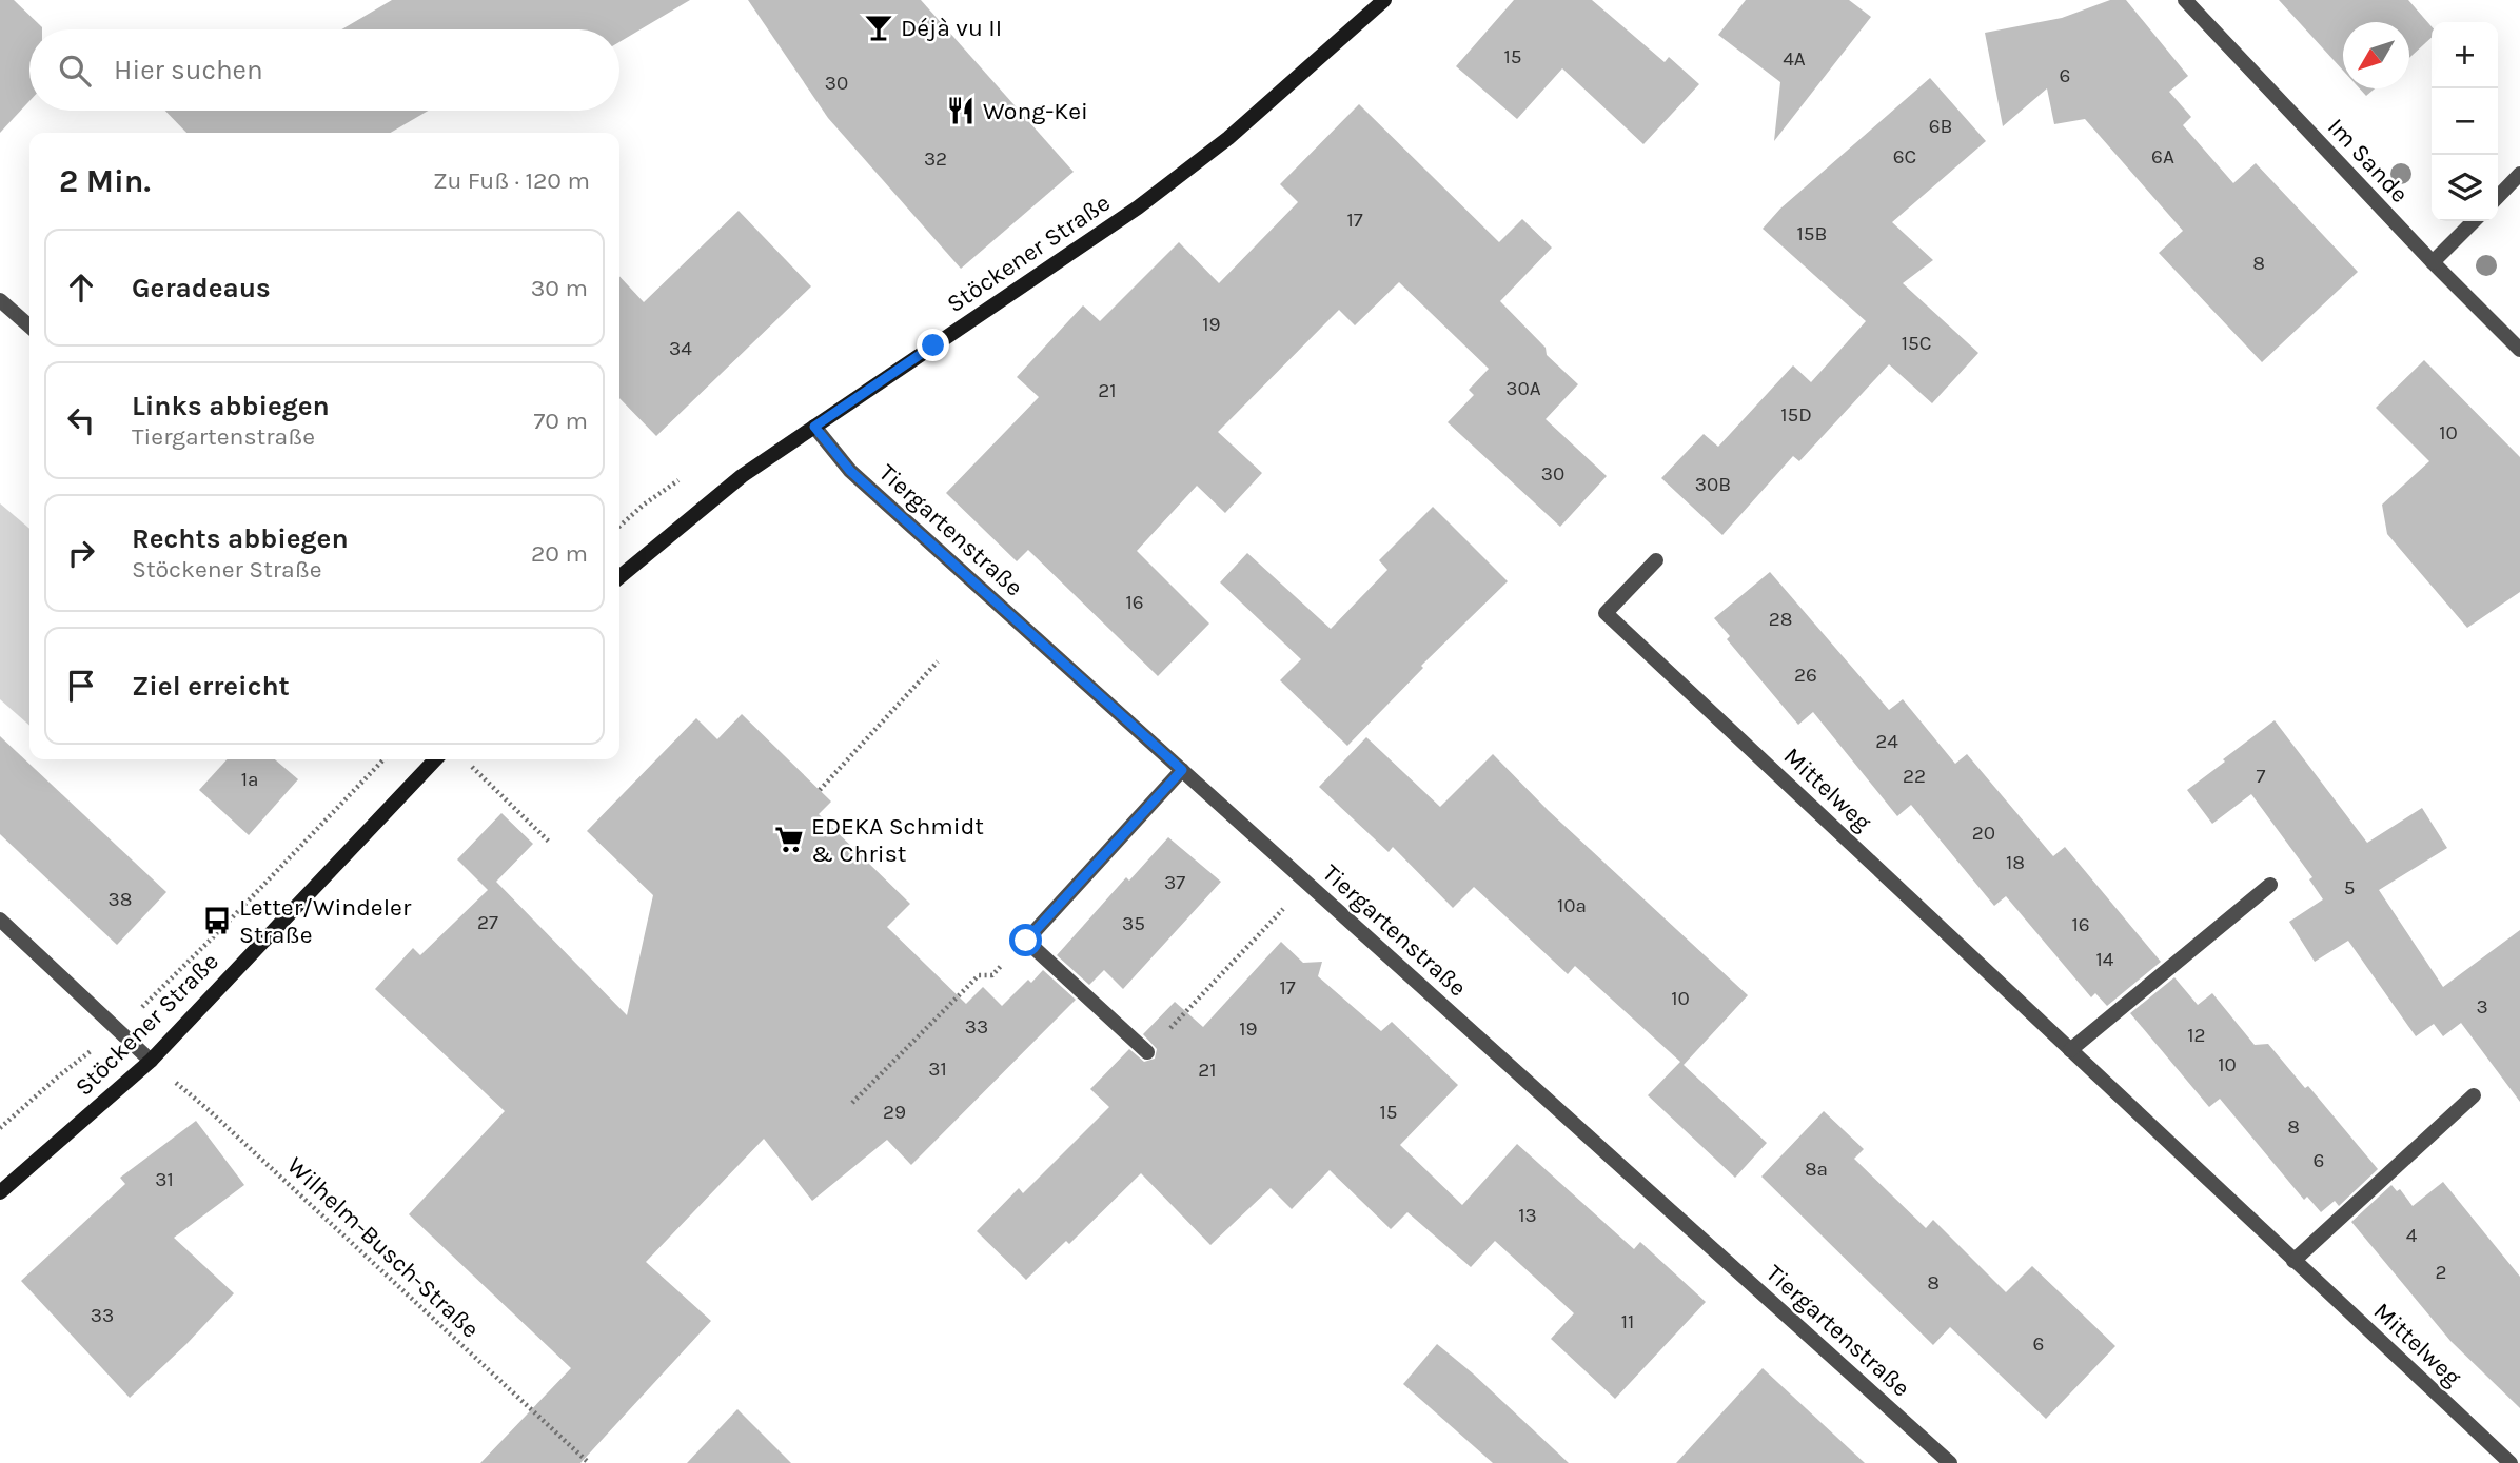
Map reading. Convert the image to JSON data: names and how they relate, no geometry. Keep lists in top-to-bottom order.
{
  "streets": {
    "main road": ["Stöckener Straße"],
    "street": ["Im Sande", "Tiergartenstraße", "Mittelweg"],
    "path": ["Wilhelm-Busch-Straße"]
  },
  "crossings": [
    ["Stöckener Straße", "Tiergartenstraße"],
    ["Stöckener Straße", "Wilhelm-Busch-Straße"]
  ],
  "places": {
    "bar": ["Déjà vu II"],
    "restaurant": ["Wong-Kei"],
    "supermarket": ["EDEKA Schmidt & Christ"],
    "bus stop": ["Letter/Windeler Straße"]
  },
  "house_numbers": [
    "15",
    "4A",
    "6",
    "30",
    "6B",
    "6C",
    "6A",
    "32",
    "17",
    "15B",
    "8",
    "19",
    "15C",
    "34",
    "30A",
    "21",
    "15D",
    "10",
    "30",
    "30B",
    "16",
    "28",
    "26",
    "24",
    "22",
    "7",
    "1a",
    "20",
    "18",
    "37",
    "5",
    "38",
    "10a",
    "27",
    "35",
    "16",
    "14",
    "17",
    "10",
    "3",
    "33",
    "19",
    "12",
    "10",
    "31",
    "21",
    "29",
    "15",
    "8",
    "6",
    "8a",
    "31",
    "13",
    "4",
    "2",
    "8",
    "33",
    "11",
    "6"
  ],
  "north": "bottom left",
  "page": {
    "map_buttons": ["+", "−"],
    "search": "Hier suchen",
    "heading": ["2 Min.", "Zu Fuß · 120 m"],
    "list": [
      ["Geradeaus", "30 m"],
      ["Links abbiegen", "Tiergartenstraße", "70 m"],
      ["Rechts abbiegen", "Stöckener Straße", "20 m"],
      "Ziel erreicht"
    ]
  }
}
